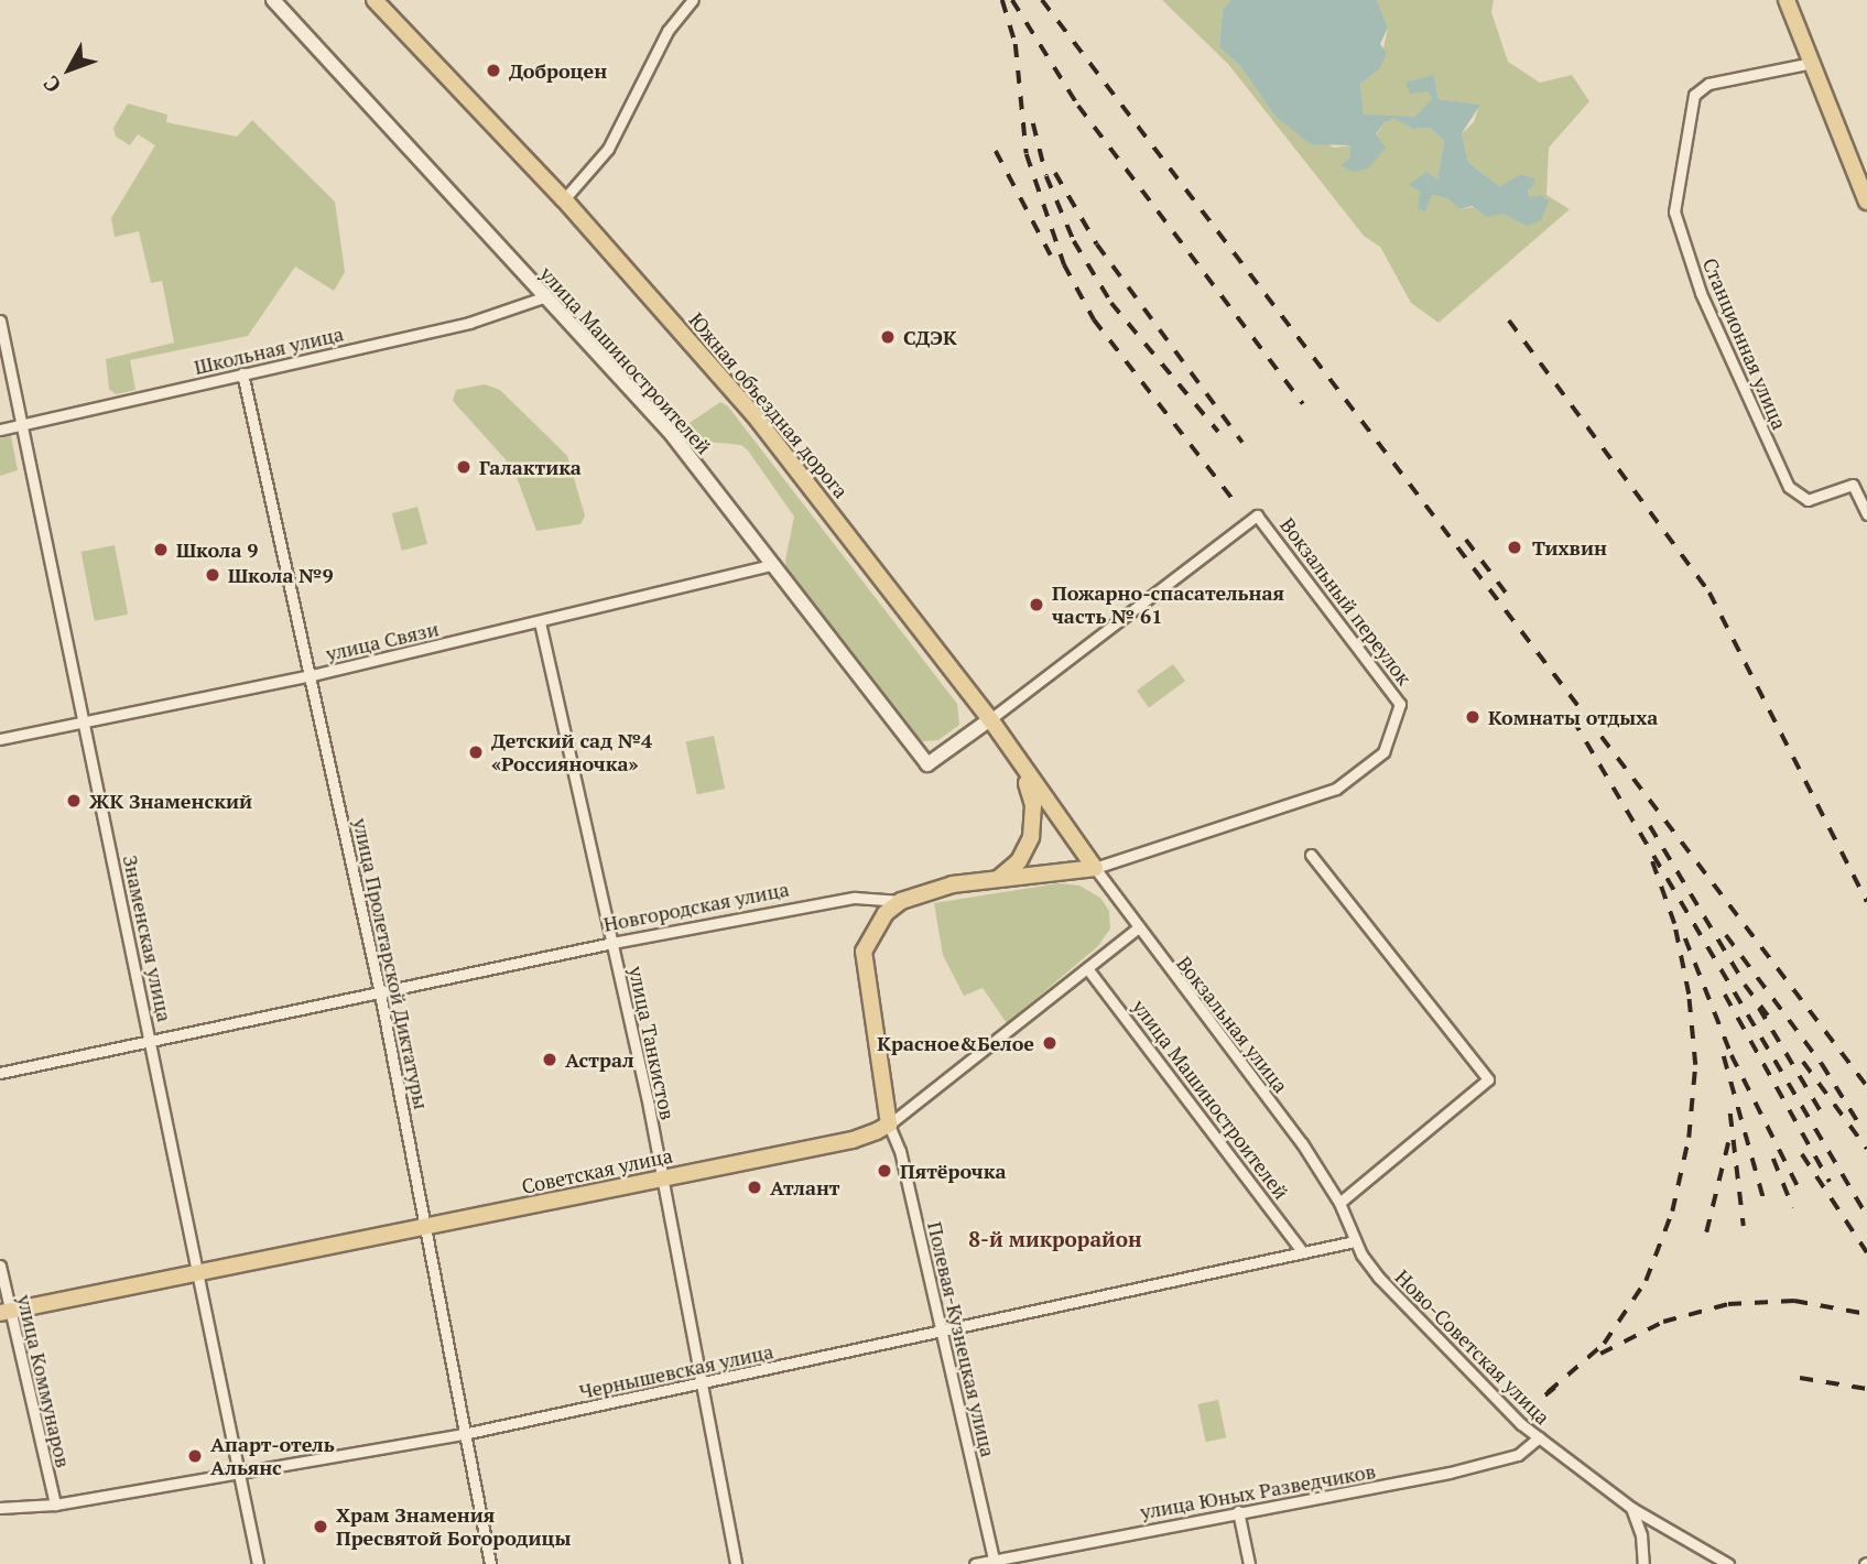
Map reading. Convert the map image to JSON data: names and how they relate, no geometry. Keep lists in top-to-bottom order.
{
  "streets": {
    "main road": ["Южная объездная дорога", "Новгородская улица", "Советская улица"],
    "street": [
      "Станционная улица",
      "Школьная улица",
      "улица Машиностроителей",
      "Вокзальный переулок",
      "улица Связи",
      "Знаменская улица",
      "улица Пролетарской Диктатуры",
      "Вокзальная улица",
      "улица Танкистов",
      "Полевая-Кузнецкая улица",
      "Ново-Советская улица",
      "Чернышевская улица",
      "улица Коммунаров",
      "улица Юных Разведчиков"
    ]
  },
  "crossings": [
    ["Школьная улица", "улица Машиностроителей"],
    ["Школьная улица", "Знаменская улица"],
    ["Школьная улица", "улица Пролетарской Диктатуры"],
    ["улица Машиностроителей", "Вокзальный переулок"],
    ["улица Машиностроителей", "улица Связи"],
    ["улица Машиностроителей", "Советская улица"],
    ["улица Машиностроителей", "Чернышевская улица"],
    ["Южная объездная дорога", "Вокзальный переулок"],
    ["Южная объездная дорога", "Новгородская улица"],
    ["Южная объездная дорога", "Вокзальная улица"],
    ["Вокзальный переулок", "Новгородская улица"],
    ["улица Связи", "Знаменская улица"],
    ["улица Связи", "улица Пролетарской Диктатуры"],
    ["улица Связи", "улица Танкистов"],
    ["Новгородская улица", "Знаменская улица"],
    ["Новгородская улица", "улица Пролетарской Диктатуры"],
    ["Новгородская улица", "Вокзальная улица"],
    ["Новгородская улица", "улица Танкистов"],
    ["Знаменская улица", "Советская улица"],
    ["Знаменская улица", "Чернышевская улица"],
    ["улица Пролетарской Диктатуры", "Советская улица"],
    ["улица Пролетарской Диктатуры", "Чернышевская улица"],
    ["Вокзальная улица", "Советская улица"],
    ["Вокзальная улица", "Ново-Советская улица"],
    ["улица Танкистов", "Советская улица"],
    ["улица Танкистов", "Чернышевская улица"],
    ["Советская улица", "Полевая-Кузнецкая улица"],
    ["Советская улица", "улица Коммунаров"],
    ["Полевая-Кузнецкая улица", "Чернышевская улица"],
    ["Полевая-Кузнецкая улица", "улица Юных Разведчиков"],
    ["Ново-Советская улица", "Чернышевская улица"],
    ["Ново-Советская улица", "улица Юных Разведчиков"],
    ["Чернышевская улица", "улица Коммунаров"]
  ],
  "districts": ["8-й микрорайон"],
  "places": [
    "Доброцен",
    "СДЭК",
    "Галактика",
    "Тихвин",
    "Школа 9",
    "Школа №9",
    "Пожарно-спасательная часть № 61",
    "Комнаты отдыха",
    "Детский сад №4 «Россияночка»",
    "ЖК Знаменский",
    "Красное&Белое",
    "Астрал",
    "Пятёрочка",
    "Атлант",
    "Апарт-отель Альянс",
    "Храм Знамения Пресвятой Богородицы"
  ],
  "north": "bottom left"
}
